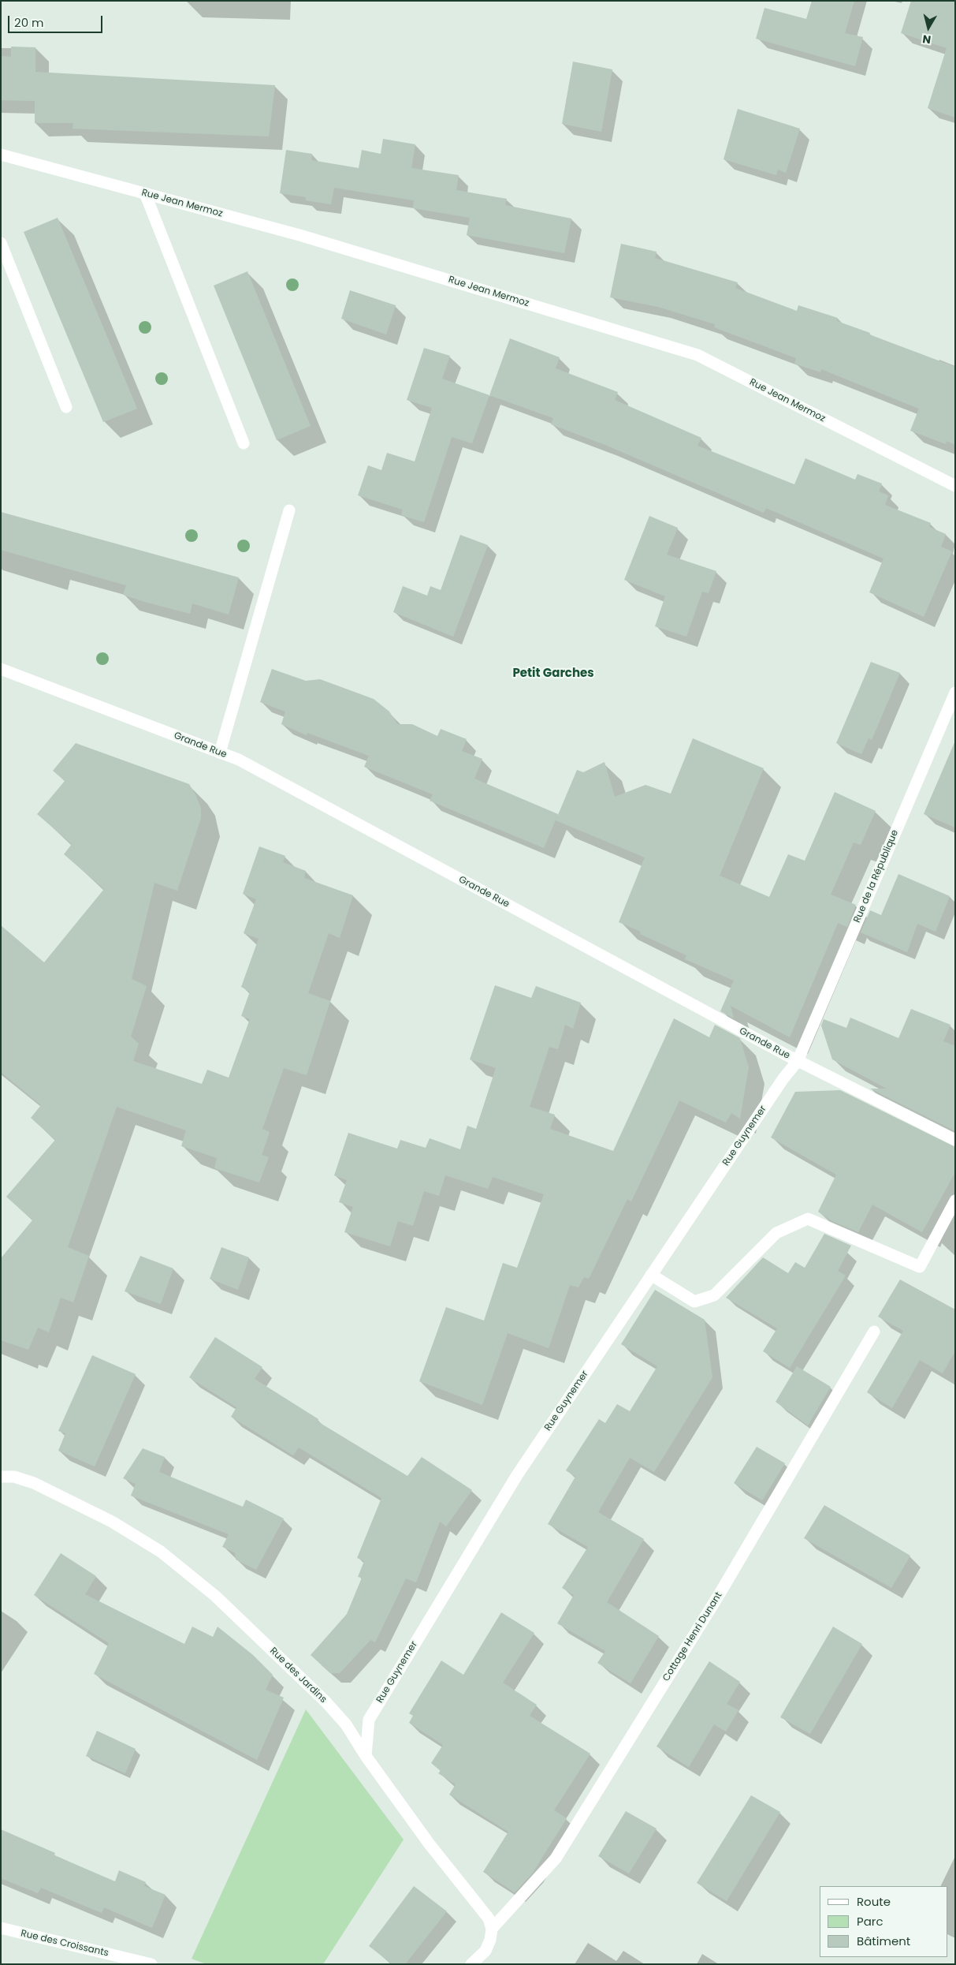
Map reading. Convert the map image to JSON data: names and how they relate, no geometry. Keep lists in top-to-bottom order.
{
  "streets": {
    "street": [
      "Rue Jean Mermoz",
      "Grande Rue",
      "Rue de la République",
      "Rue Guynemer",
      "Cottage Henri Dunant",
      "Rue des Jardins",
      "Rue des Croissants"
    ]
  },
  "crossings": [
    ["Grande Rue", "Rue de la République"],
    ["Grande Rue", "Rue Guynemer"],
    ["Rue de la République", "Rue Guynemer"],
    ["Rue Guynemer", "Rue des Jardins"],
    ["Cottage Henri Dunant", "Rue des Jardins"]
  ],
  "districts": ["Petit Garches"],
  "legend": ["Route", "Parc", "Bâtiment"],
  "scale_bar": "20 m",
  "north": "bottom"
}
